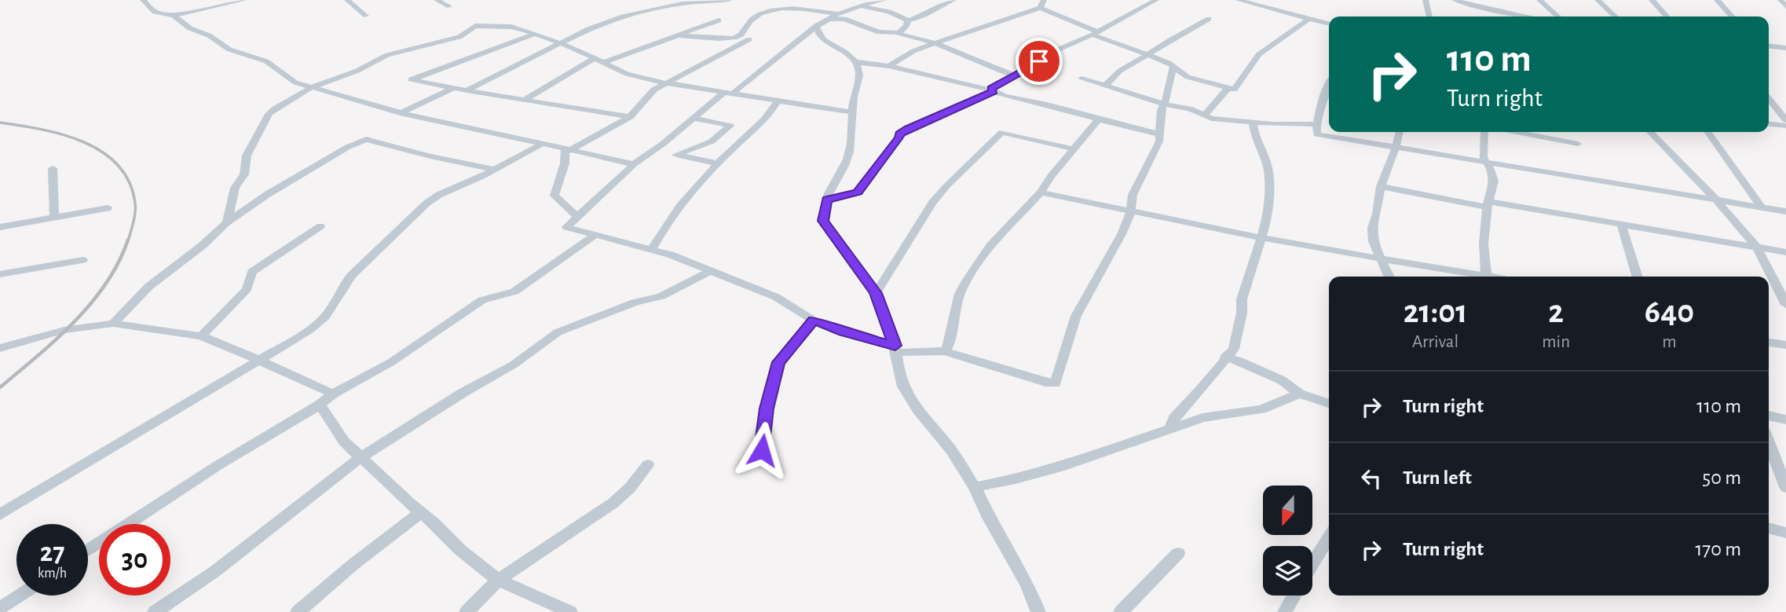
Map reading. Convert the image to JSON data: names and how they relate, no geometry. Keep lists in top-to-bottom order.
{
  "north": "bottom",
  "page": {
    "turn": ["110 m", "Turn right"],
    "eta": [
      "21:01",
      "Arrival",
      "2",
      "min",
      "640",
      "m"
    ],
    "list": [
      {
        "name": "Turn right",
        "value": "110 m"
      },
      {
        "name": "Turn left",
        "value": "50 m"
      },
      {
        "name": "Turn right",
        "value": "170 m"
      }
    ],
    "speed": "27 km/h",
    "limit": "30"
  }
}
